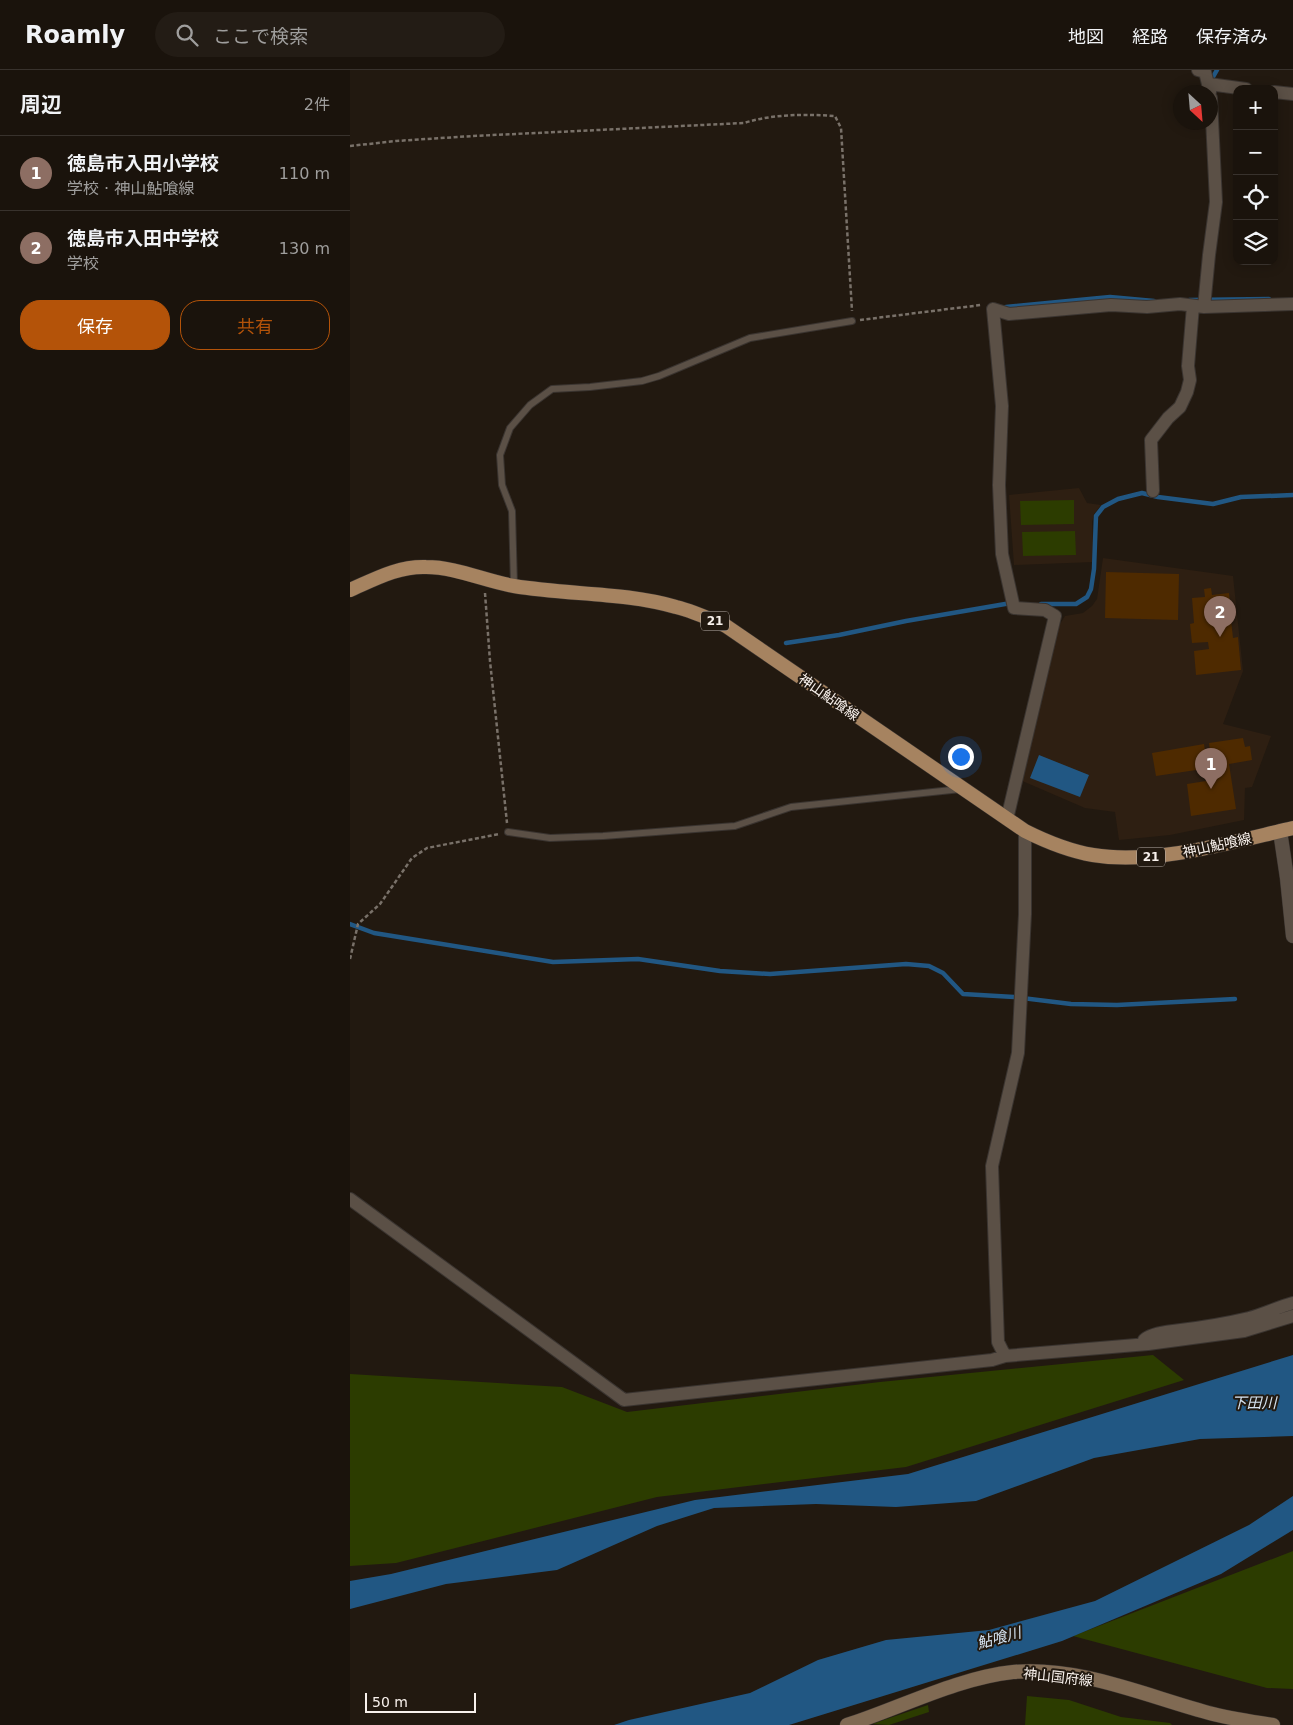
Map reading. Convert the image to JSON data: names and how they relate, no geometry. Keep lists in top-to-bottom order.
{
  "streets": {
    "main road": ["21", "神山鮎喰線", "神山国府線"]
  },
  "water": ["下田川", "鮎喰川"],
  "scale_bar": "50 m",
  "north": "bottom right",
  "page": {
    "header": "Roamly",
    "search": "ここで検索",
    "nav": ["地図", "経路", "保存済み"],
    "heading": ["周辺", "2件"],
    "map_buttons": ["+", "−"],
    "list": [
      {
        "mark": "1",
        "name": "徳島市入田小学校",
        "note": "学校 · 神山鮎喰線",
        "value": "110 m"
      },
      {
        "mark": "2",
        "name": "徳島市入田中学校",
        "note": "学校",
        "value": "130 m"
      }
    ],
    "buttons": ["保存", "共有"],
    "pins": ["2", "1"],
    "scale": "50 m"
  }
}
